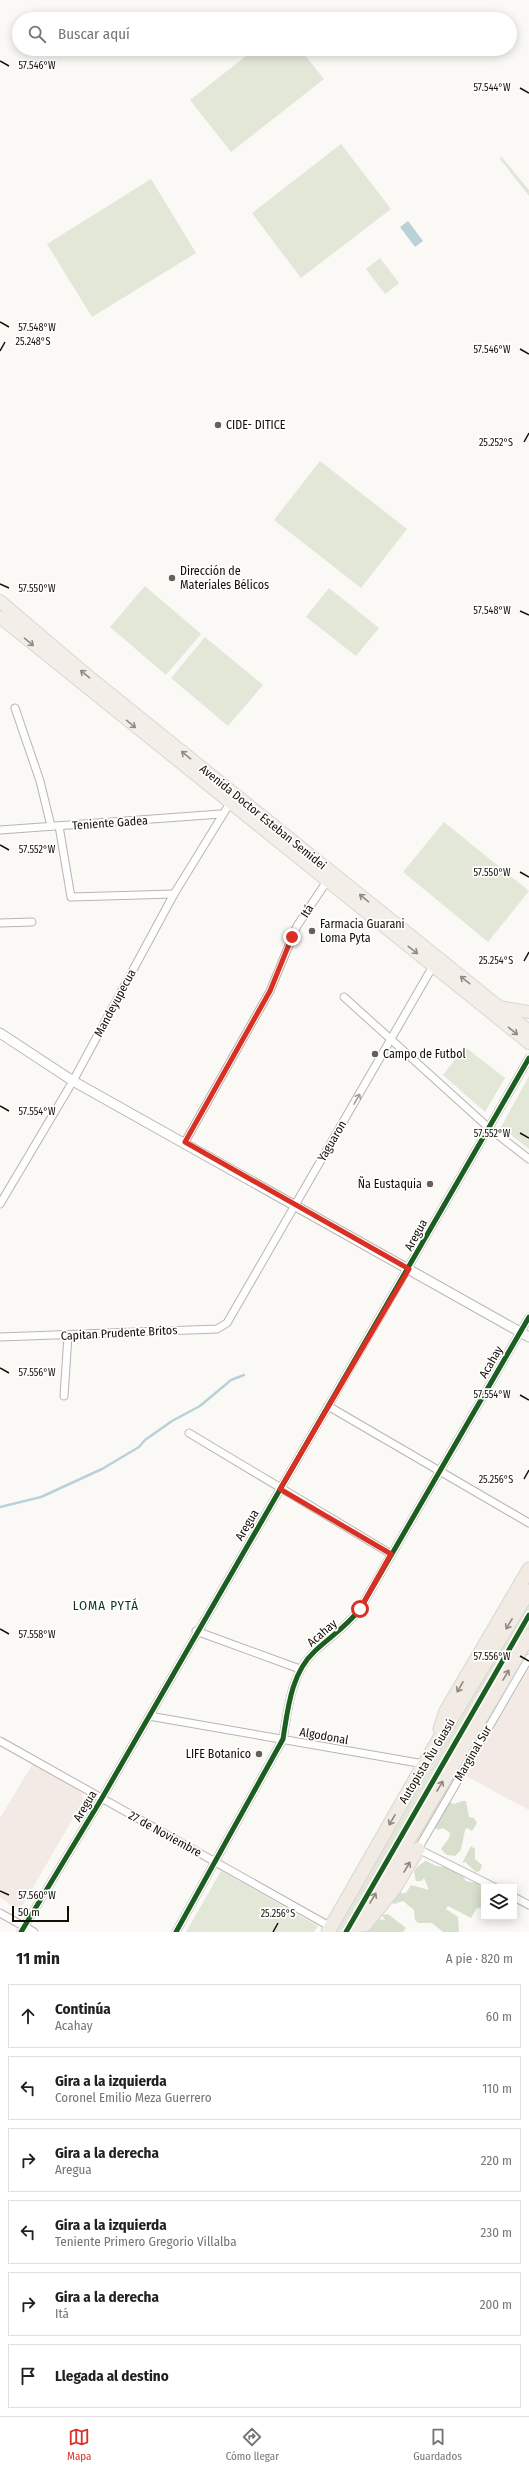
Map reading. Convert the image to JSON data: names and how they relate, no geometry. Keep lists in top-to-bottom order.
{
  "streets": {
    "highway": ["Avenida Doctor Esteban Semidei", "Autopista Ñu Guasú"],
    "street": [
      "Teniente Gadea",
      "Itá",
      "Mandeyupecua",
      "Yaguaron",
      "Aregua",
      "Capitan Prudente Britos",
      "Acahay",
      "Algodonal",
      "Marginal Sur",
      "27 de Noviembre"
    ]
  },
  "crossings": [
    ["Avenida Doctor Esteban Semidei", "Itá"],
    ["Avenida Doctor Esteban Semidei", "Mandeyupecua"],
    ["Avenida Doctor Esteban Semidei", "Yaguaron"],
    ["Teniente Gadea", "Mandeyupecua"],
    ["Yaguaron", "Capitan Prudente Britos"],
    ["Aregua", "Algodonal"],
    ["Aregua", "27 de Noviembre"],
    ["Acahay", "Algodonal"],
    ["Acahay", "27 de Noviembre"],
    ["Algodonal", "Autopista Ñu Guasú"],
    ["Autopista Ñu Guasú", "27 de Noviembre"]
  ],
  "one_way": ["Yaguaron"],
  "districts": ["LOMA PYTÁ"],
  "places": [
    "CIDE- DITICE",
    "Dirección de Materiales Bélicos",
    "Farmacia Guarani Loma Pyta",
    "Campo de Futbol",
    "Ña Eustaquia",
    "LIFE Botanico"
  ],
  "scale_bar": "50 m",
  "page": {
    "search": "Buscar aquí",
    "scale": "50 m",
    "heading": ["11 min", "A pie · 820 m"],
    "list": [
      ["Continúa", "Acahay", "60 m"],
      ["Gira a la izquierda", "Coronel Emilio Meza Guerrero", "110 m"],
      ["Gira a la derecha", "Aregua", "220 m"],
      ["Gira a la izquierda", "Teniente Primero Gregorio Villalba", "230 m"],
      ["Gira a la derecha", "Itá", "200 m"],
      "Llegada al destino"
    ],
    "nav": ["Mapa", "Cómo llegar", "Guardados"]
  },
  "coordinates": [
    "57.546°W",
    "57.544°W",
    "57.548°W",
    "25.248°S",
    "25.252°S",
    "57.550°W",
    "57.552°W",
    "25.254°S",
    "57.554°W",
    "57.556°W",
    "25.256°S",
    "57.558°W",
    "57.560°W"
  ]
}
